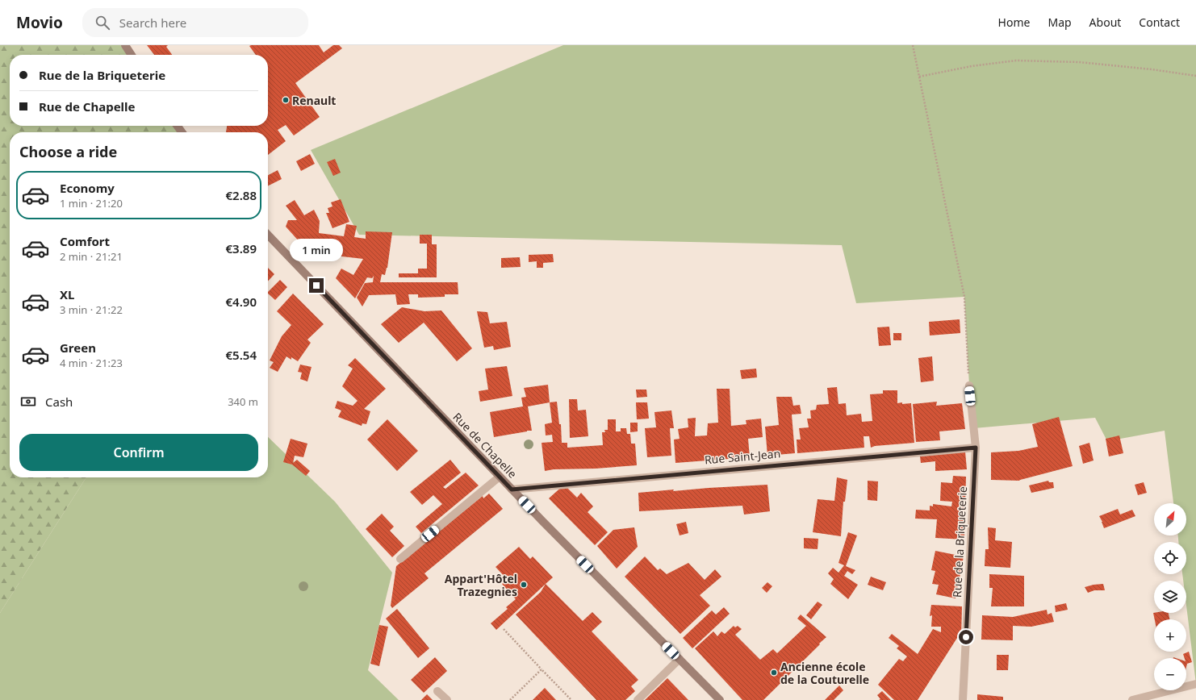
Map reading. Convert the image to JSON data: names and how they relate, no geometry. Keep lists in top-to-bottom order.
{
  "streets": {
    "main road": ["Rue de Chapelle"],
    "street": ["Rue Saint-Jean", "Rue de la Briqueterie"]
  },
  "crossings": [
    ["Rue de Chapelle", "Rue Saint-Jean"],
    ["Rue Saint-Jean", "Rue de la Briqueterie"]
  ],
  "places": ["Renault", "Appart'Hôtel Trazegnies", "Ancienne école de la Couturelle"],
  "north": "top right",
  "page": {
    "header": "Movio",
    "search": "Search here",
    "nav": [
      "Home",
      "Map",
      "About",
      "Contact"
    ],
    "banner": ["Rue de la Briqueterie", "Rue de Chapelle"],
    "heading": "Choose a ride",
    "list": [
      {
        "name": "Economy",
        "note": "1 min · 21:20",
        "value": "€2.88"
      },
      {
        "name": "Comfort",
        "note": "2 min · 21:21",
        "value": "€3.89"
      },
      {
        "name": "XL",
        "note": "3 min · 21:22",
        "value": "€4.90"
      },
      {
        "name": "Green",
        "note": "4 min · 21:23",
        "value": "€5.54"
      }
    ],
    "bubble": "1 min",
    "pay": ["Cash", "340 m"],
    "buttons": "Confirm",
    "map_buttons": ["+", "−"]
  }
}
